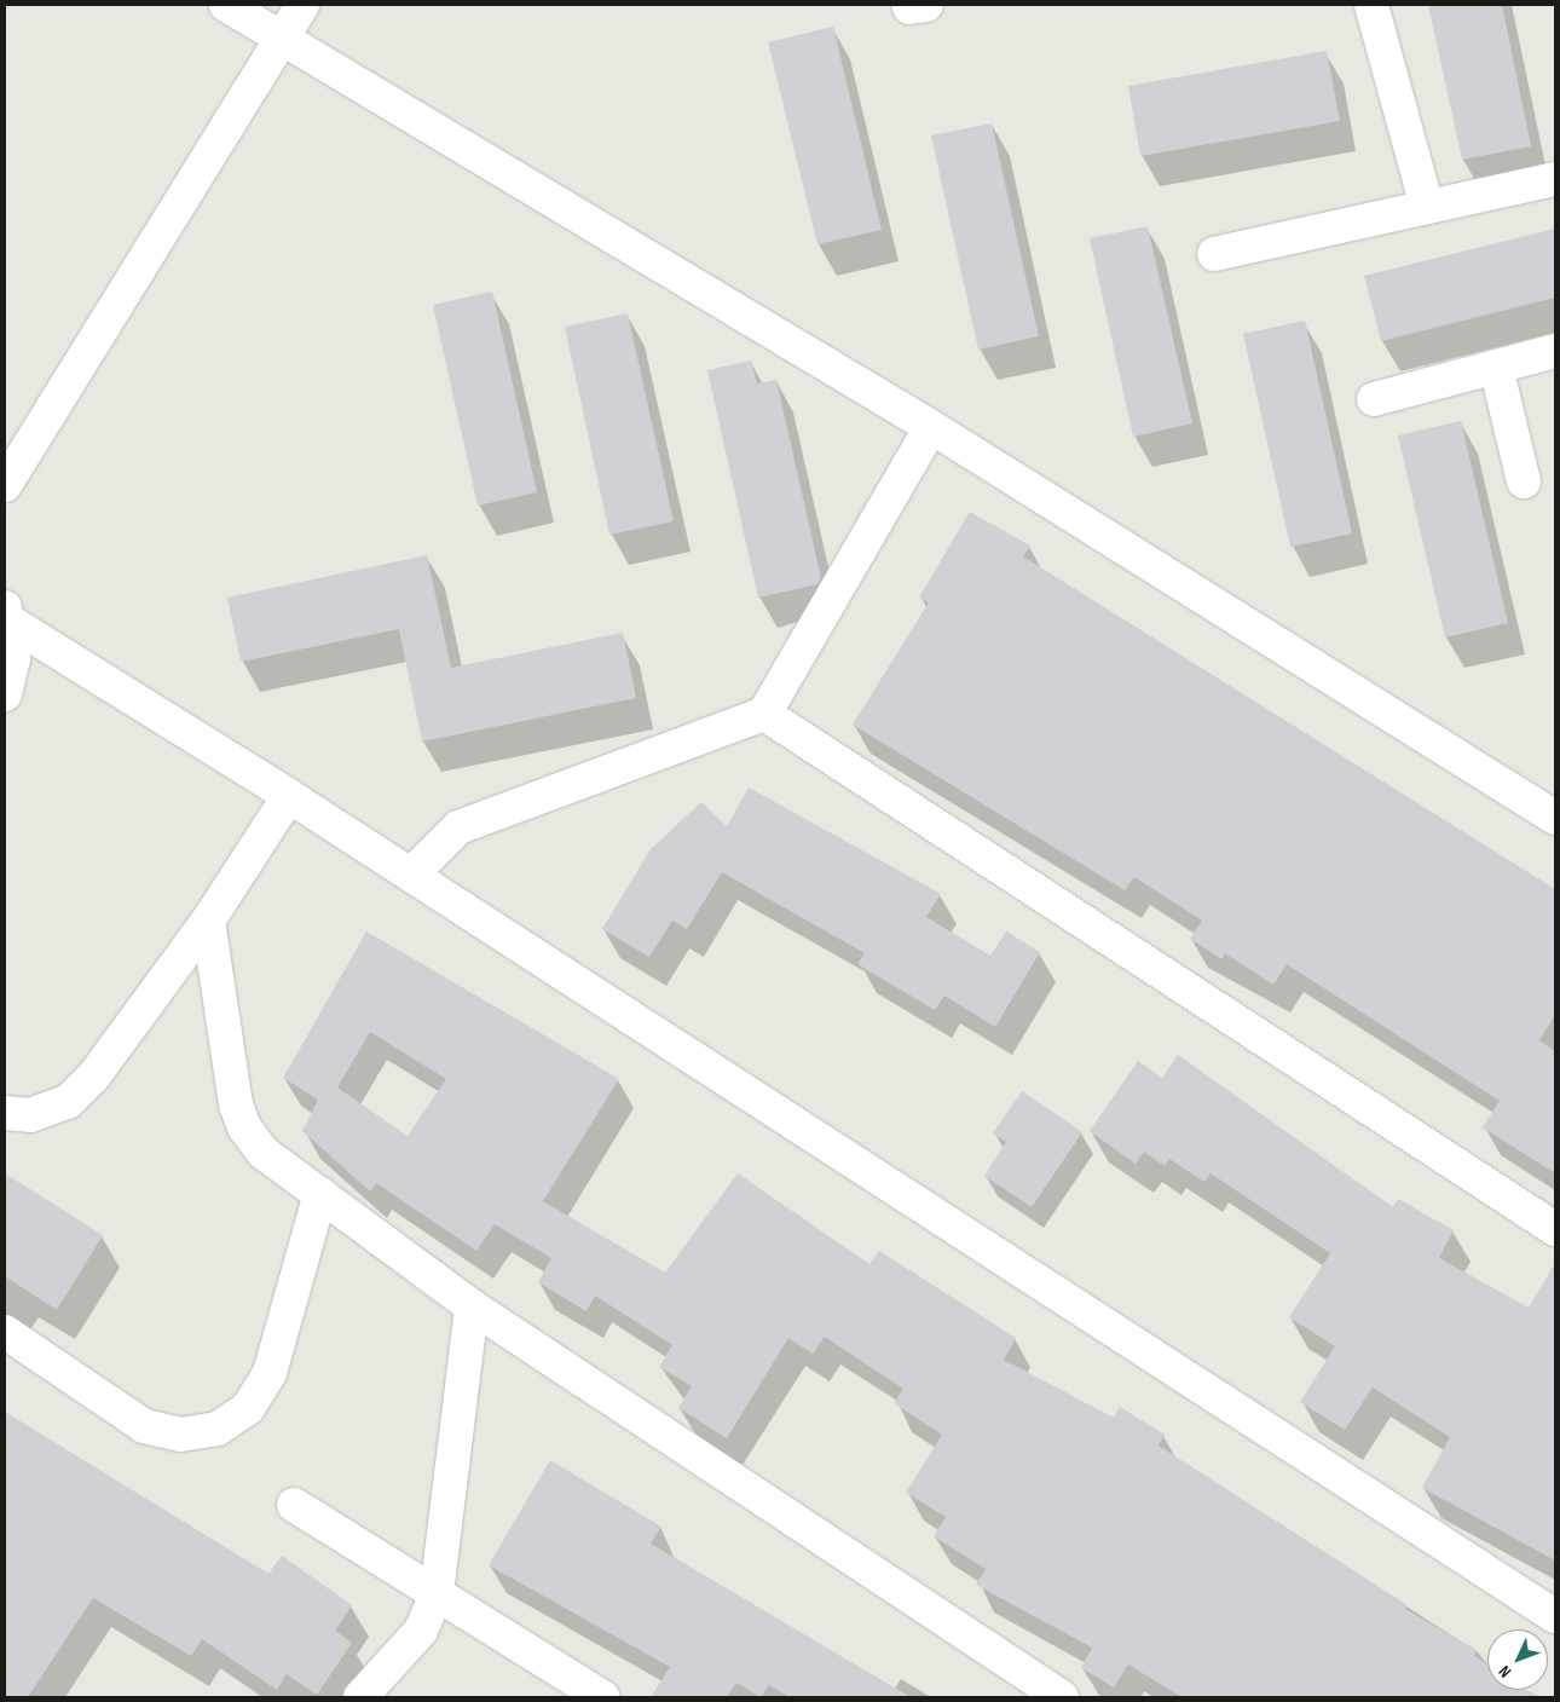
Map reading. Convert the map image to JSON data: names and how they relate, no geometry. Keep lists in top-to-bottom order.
{
  "north": "bottom left"
}
